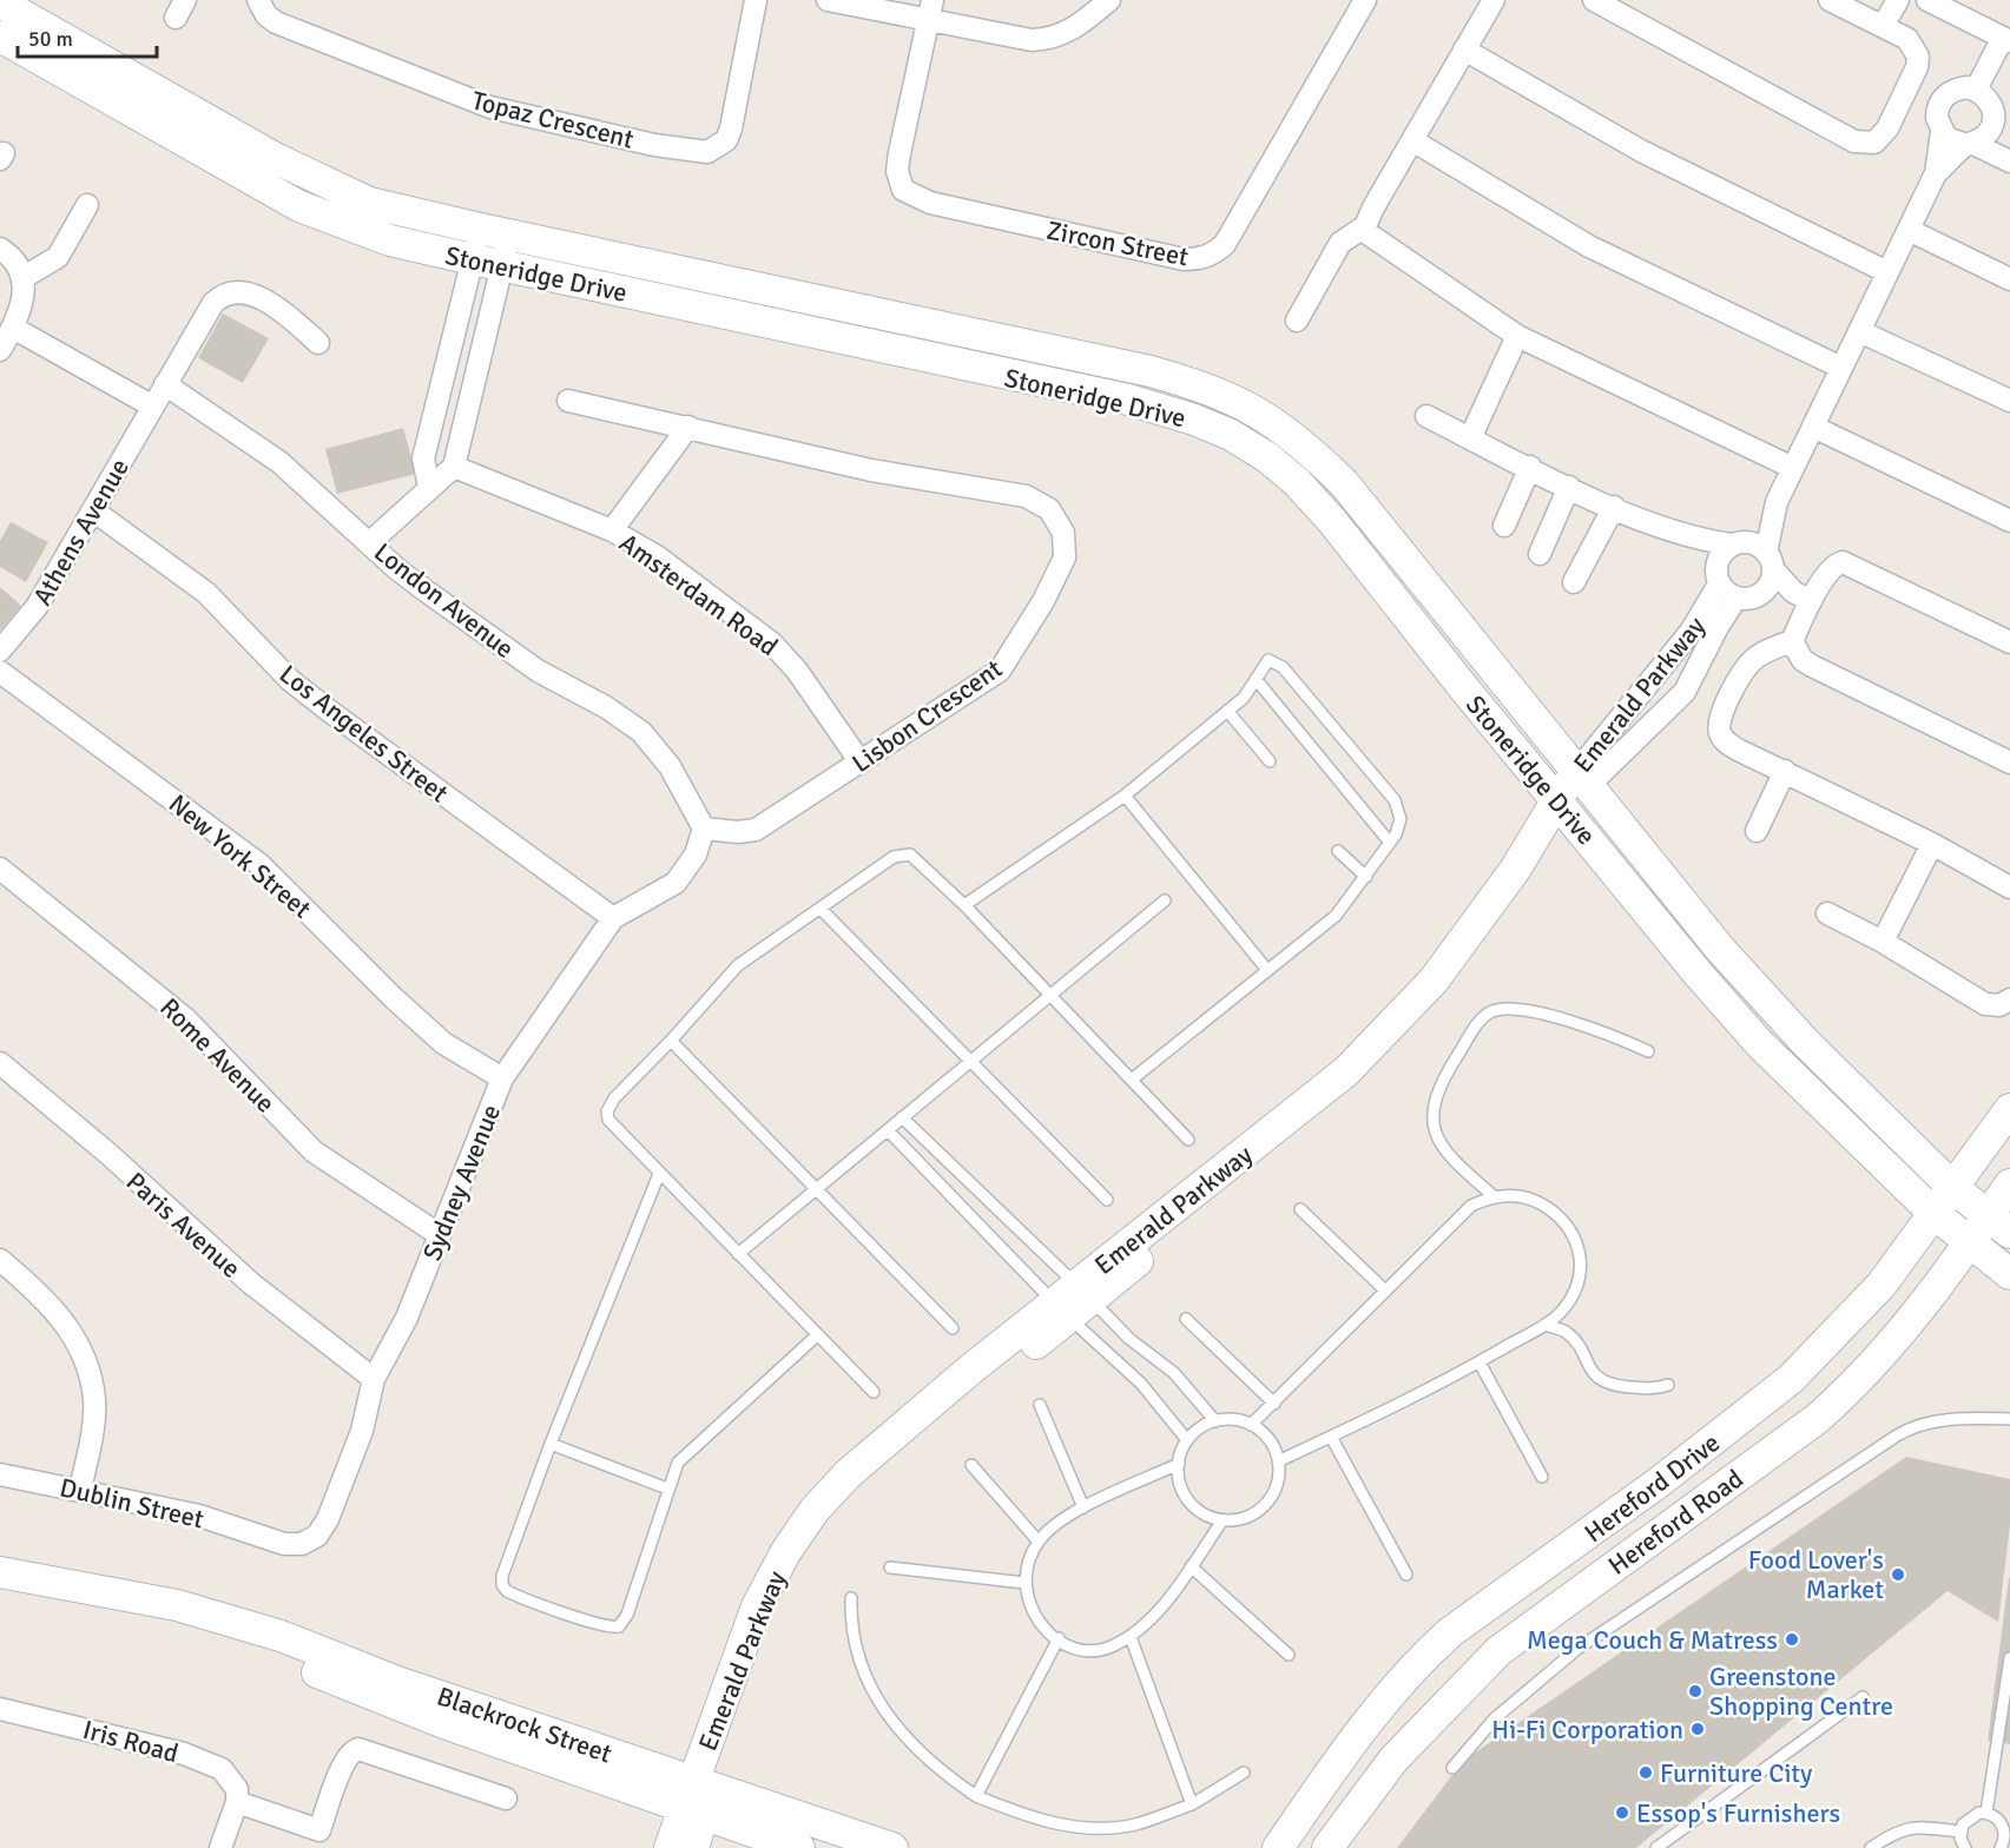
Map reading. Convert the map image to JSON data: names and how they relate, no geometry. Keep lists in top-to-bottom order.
{
  "streets": {
    "street": [
      "Topaz Crescent",
      "Zircon Street",
      "Stoneridge Drive",
      "Athens Avenue",
      "Amsterdam Road",
      "London Avenue",
      "Emerald Parkway",
      "Lisbon Crescent",
      "Los Angeles Street",
      "New York Street",
      "Rome Avenue",
      "Sydney Avenue",
      "Paris Avenue",
      "Hereford Drive",
      "Dublin Street",
      "Hereford Road",
      "Blackrock Street",
      "Iris Road"
    ]
  },
  "crossings": [
    ["Stoneridge Drive", "Emerald Parkway"],
    ["Stoneridge Drive", "Hereford Drive"],
    ["Stoneridge Drive", "Hereford Road"],
    ["Athens Avenue", "London Avenue"],
    ["Athens Avenue", "Los Angeles Street"],
    ["Amsterdam Road", "Lisbon Crescent"],
    ["London Avenue", "Lisbon Crescent"],
    ["London Avenue", "Sydney Avenue"],
    ["Emerald Parkway", "Blackrock Street"],
    ["Lisbon Crescent", "Sydney Avenue"],
    ["Los Angeles Street", "Sydney Avenue"],
    ["New York Street", "Sydney Avenue"],
    ["Rome Avenue", "Sydney Avenue"],
    ["Sydney Avenue", "Paris Avenue"],
    ["Sydney Avenue", "Dublin Street"]
  ],
  "places": [
    "Food Lover's Market",
    "Mega Couch & Matress",
    "Greenstone Shopping Centre",
    "Hi-Fi Corporation",
    "Furniture City",
    "Essop's Furnishers"
  ],
  "scale_bar": "50 m"
}
